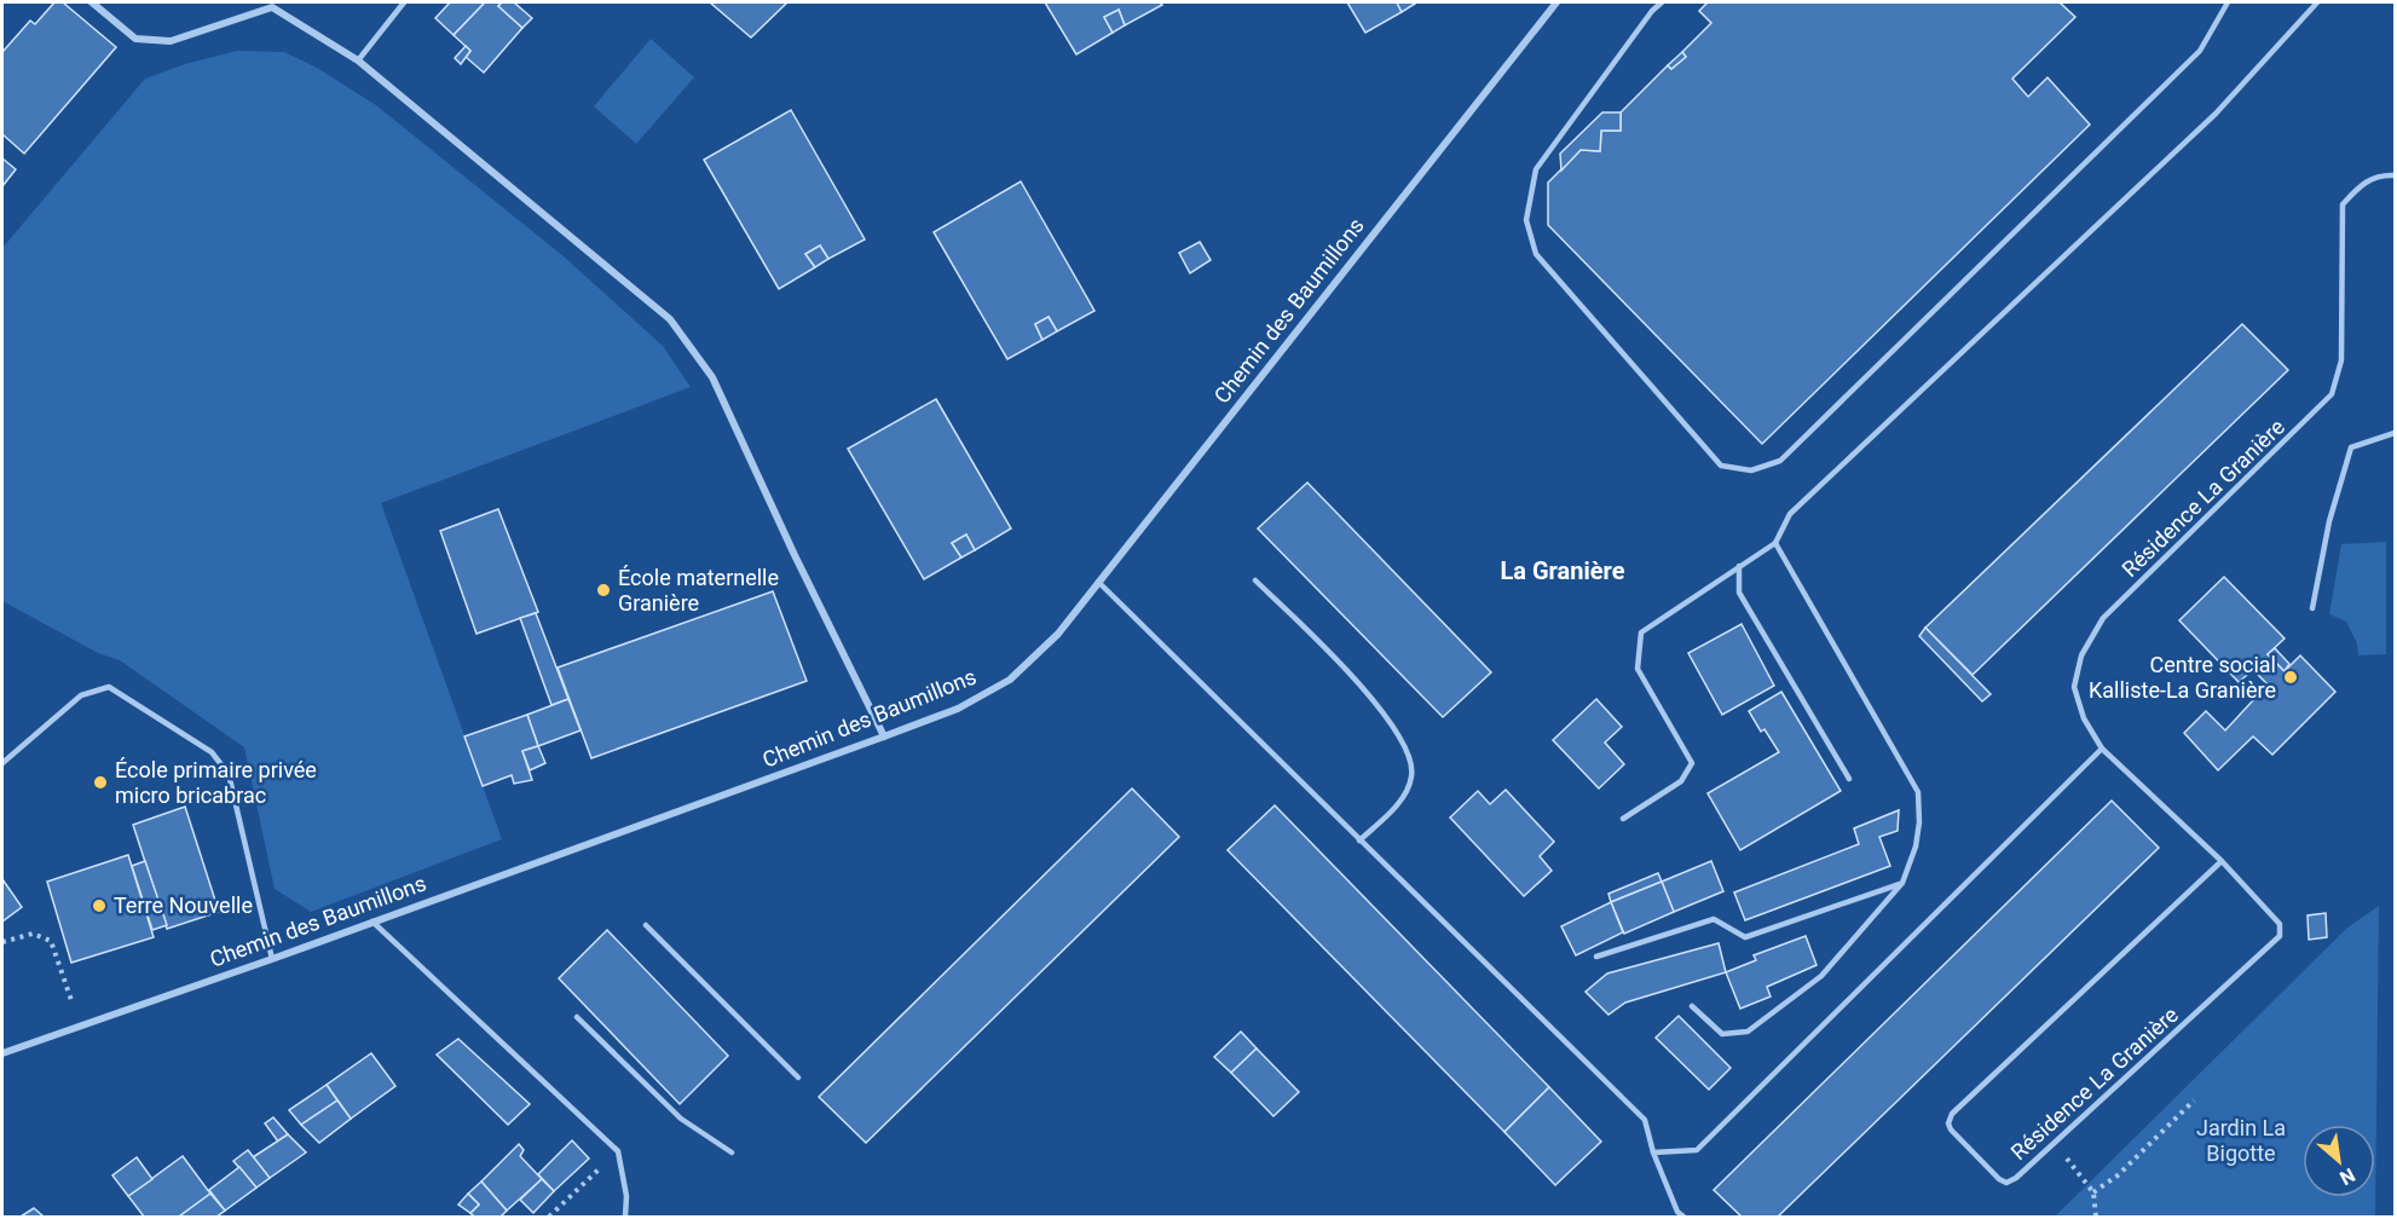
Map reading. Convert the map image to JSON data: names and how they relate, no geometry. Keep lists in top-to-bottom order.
{
  "streets": {
    "street": ["Chemin des Baumillons"],
    "lane": ["Résidence La Granière"]
  },
  "districts": ["La Granière"],
  "parks": ["Jardin La Bigotte"],
  "places": [
    "École maternelle Granière",
    "Centre social Kalliste-La Granière",
    "École primaire privée micro bricabrac",
    "Terre Nouvelle"
  ],
  "north": "bottom right"
}
